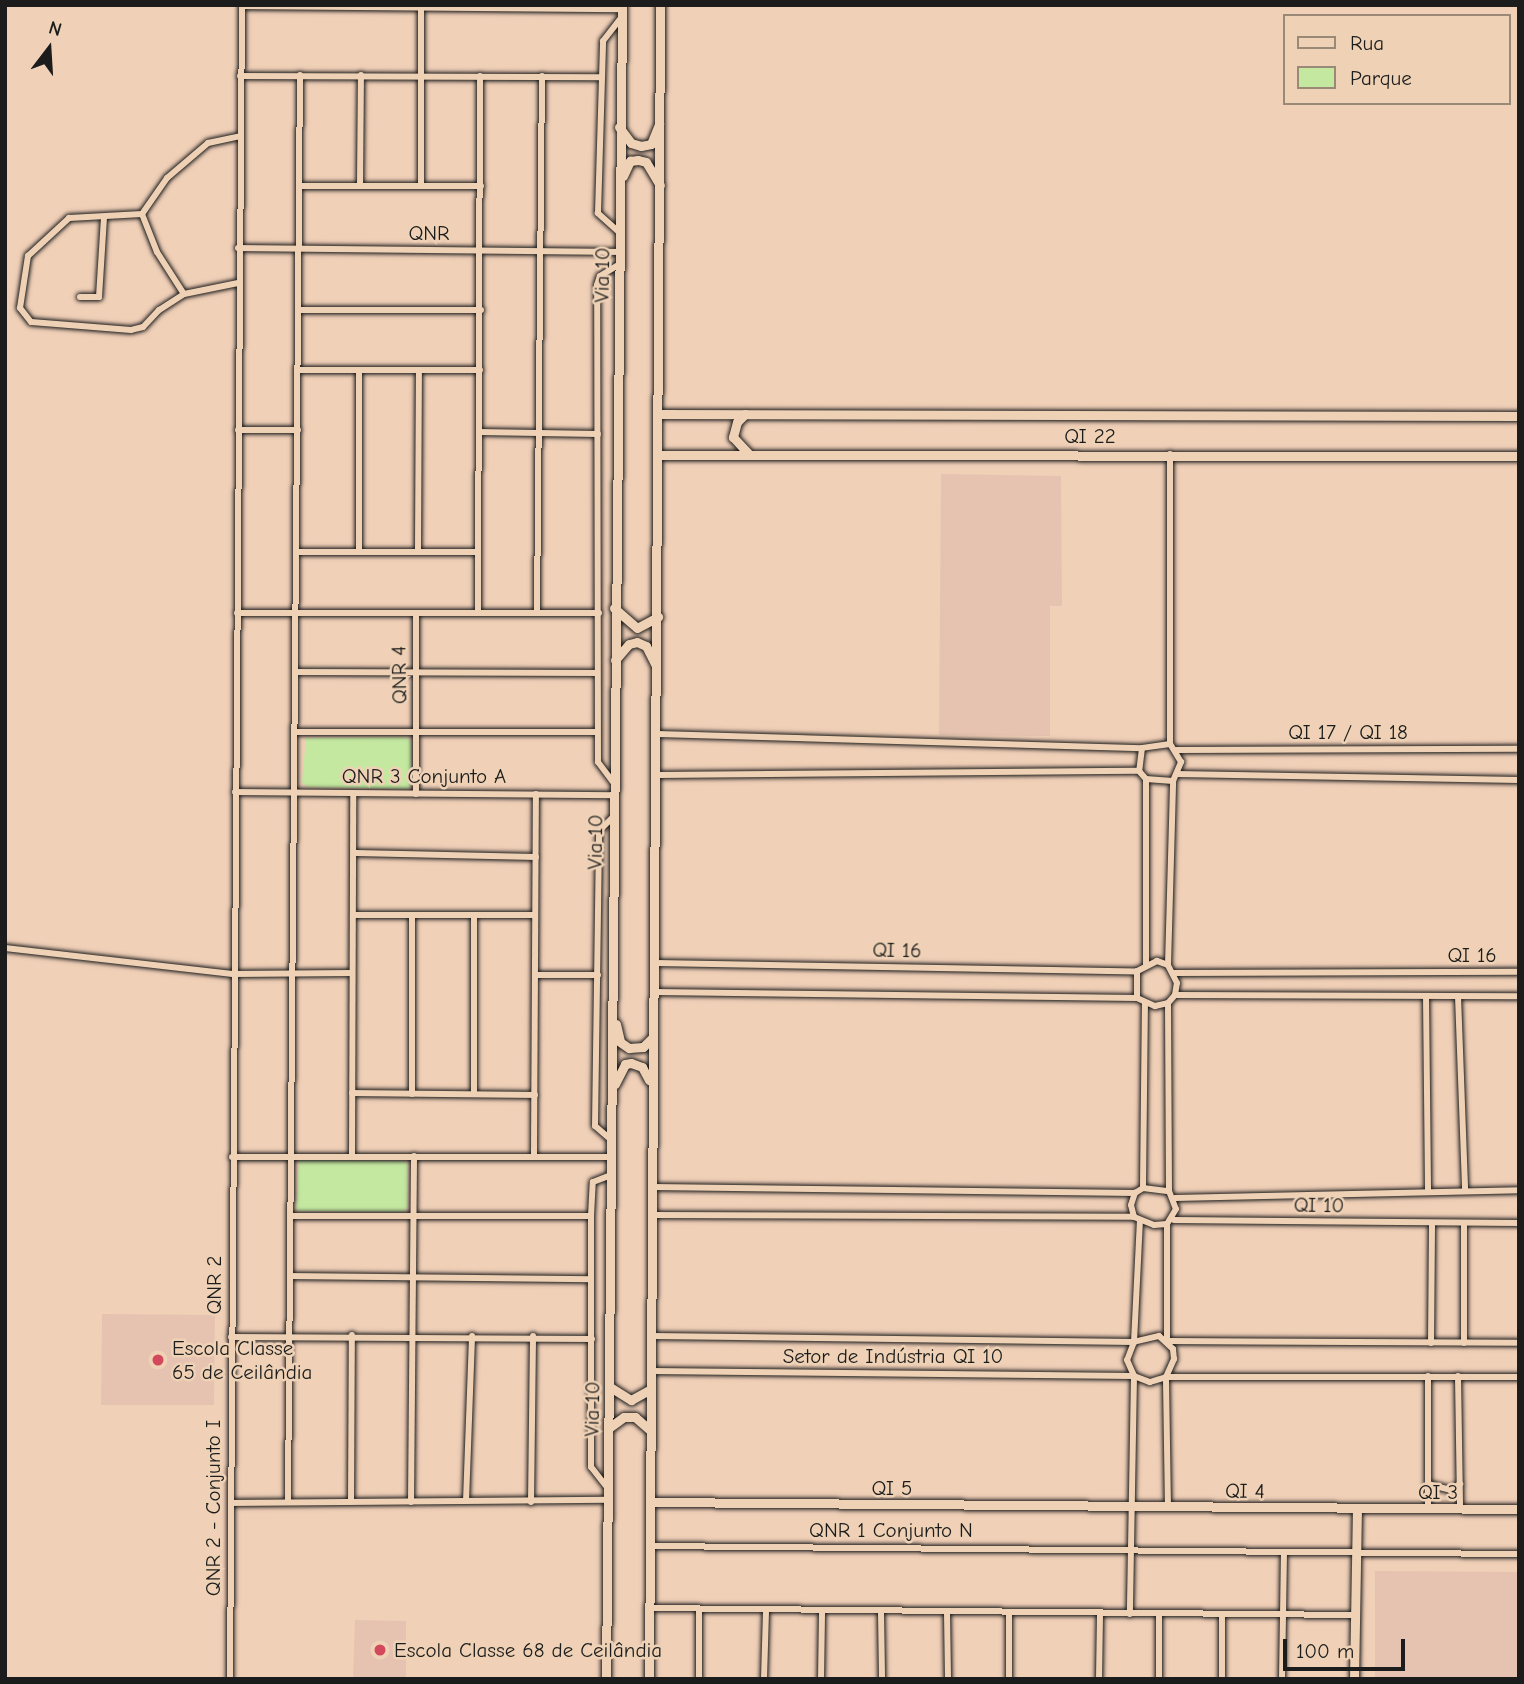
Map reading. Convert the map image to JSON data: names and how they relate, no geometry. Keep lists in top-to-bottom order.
{
  "streets": {
    "main road": [
      "Via 10",
      "QI 22",
      "QI 5",
      "QI 4",
      "QI 3"
    ],
    "street": [
      "QNR",
      "QNR 4",
      "QI 17 / QI 18",
      "QNR 3 Conjunto A",
      "QI 16",
      "QI 10",
      "QNR 2",
      "Setor de Indústria QI 10",
      "QNR 2 - Conjunto I",
      "QNR 1 Conjunto N"
    ]
  },
  "crossings": [
    ["QNR", "Via 10"],
    ["Via 10", "QNR 3 Conjunto A"],
    ["QNR 3 Conjunto A", "QNR 2"],
    ["QNR 2", "QNR 2 - Conjunto I"],
    ["QI 5", "QI 4"],
    ["QI 4", "QI 3"]
  ],
  "places": ["Escola Classe 65 de Ceilândia", "Escola Classe 68 de Ceilândia"],
  "legend": ["Rua", "Parque"],
  "scale_bar": "100 m",
  "north": "top"
}
